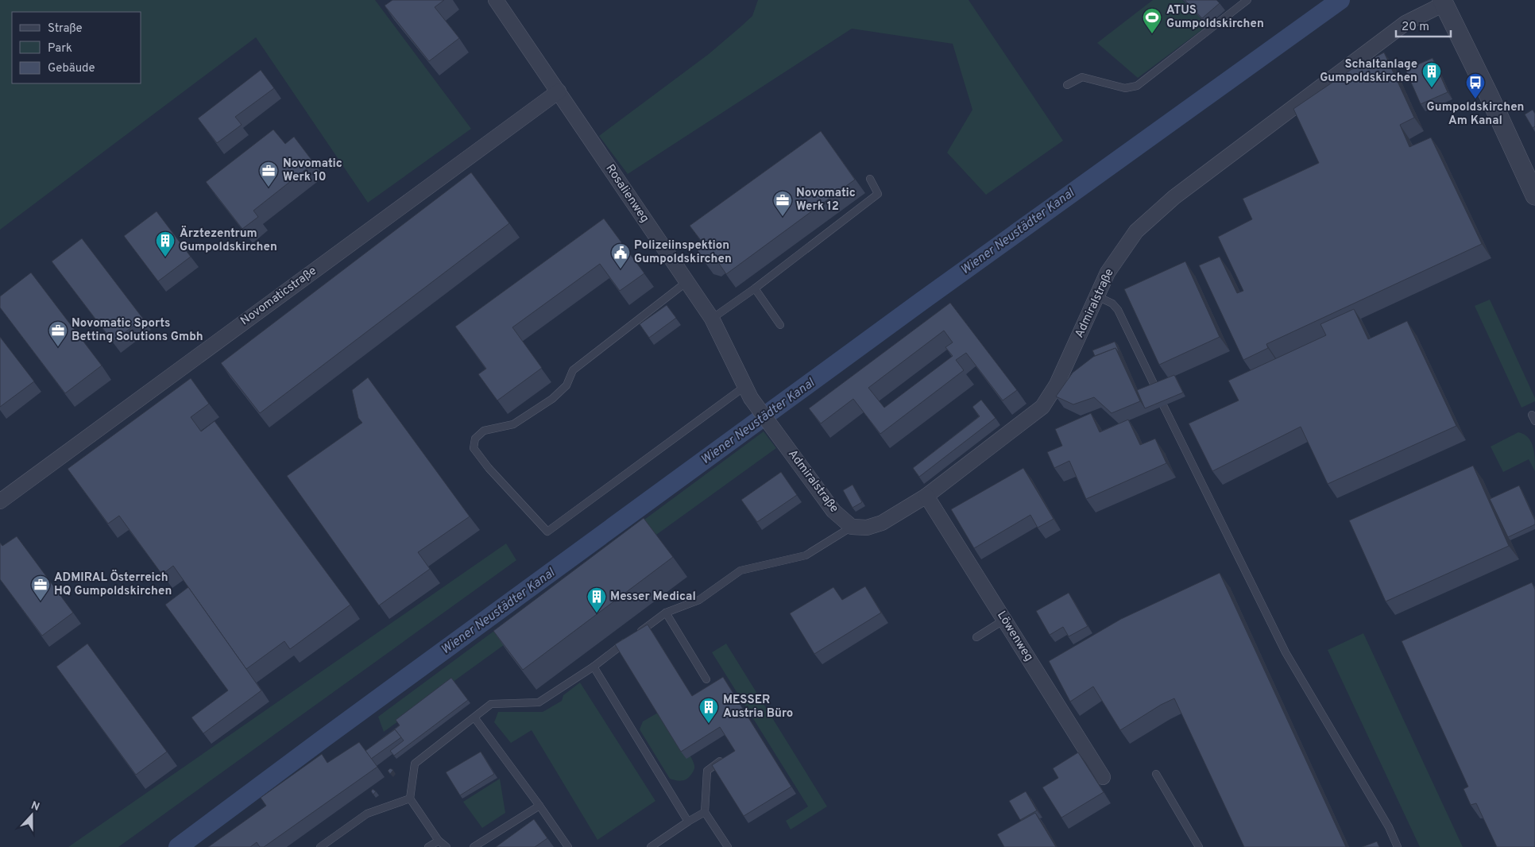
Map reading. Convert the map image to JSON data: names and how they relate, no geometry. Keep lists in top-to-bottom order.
{
  "streets": {
    "street": [
      "Rosalienweg",
      "Novomaticstraße",
      "Admiralstraße",
      "Löwenweg"
    ]
  },
  "crossings": [
    ["Rosalienweg", "Novomaticstraße"],
    ["Rosalienweg", "Admiralstraße"],
    ["Admiralstraße", "Löwenweg"]
  ],
  "water": ["Wiener Neustädter Kanal"],
  "places": {
    "sports": ["ATUS Gumpoldskirchen"],
    "building": [
      "Schaltanlage Gumpoldskirchen",
      "Ärztezentrum Gumpoldskirchen",
      "Messer Medical",
      "MESSER Austria Büro"
    ],
    "bus stop": ["Gumpoldskirchen Am Kanal"],
    "office": [
      "Novomatic Werk 10",
      "Novomatic Werk 12",
      "Novomatic Sports Betting Solutions Gmbh",
      "ADMIRAL Österreich HQ Gumpoldskirchen"
    ],
    "public building": ["Polizeiinspektion Gumpoldskirchen"]
  },
  "legend": ["Straße", "Park", "Gebäude"],
  "scale_bar": "20 m",
  "north": "top"
}
